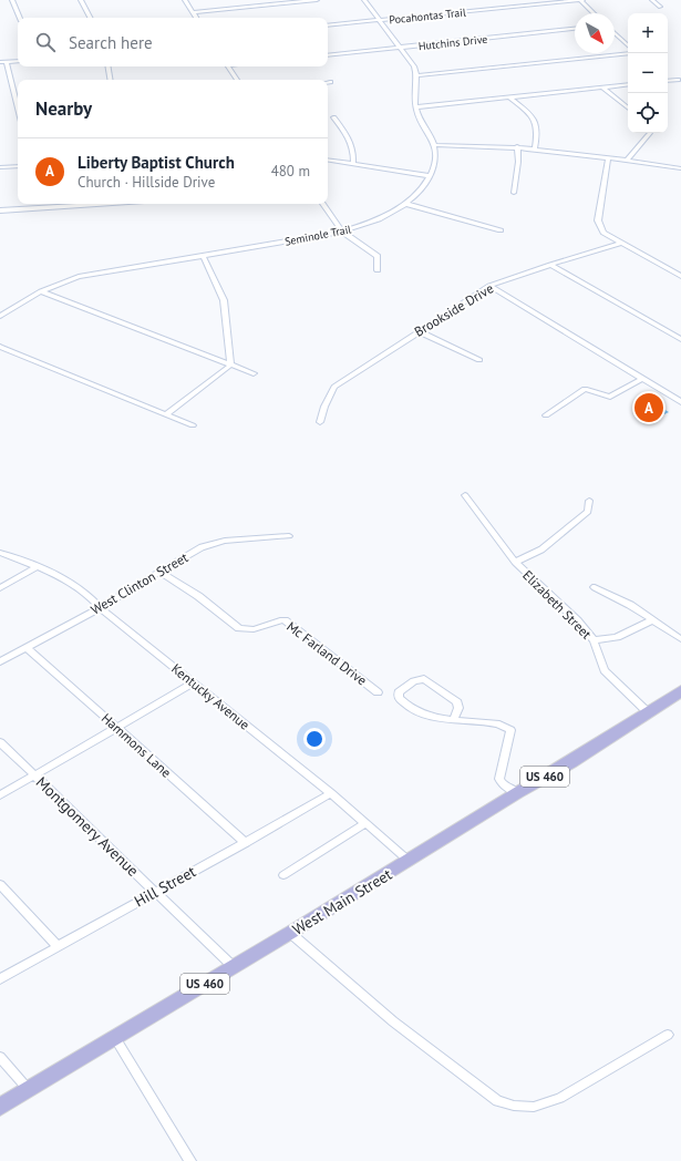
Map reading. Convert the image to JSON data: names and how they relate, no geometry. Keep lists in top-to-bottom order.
{
  "streets": {
    "main road": ["US 460", "West Main Street"],
    "street": [
      "Pocahontas Trail",
      "Hutchins Drive",
      "Seminole Trail",
      "Brookside Drive",
      "West Clinton Street",
      "Elizabeth Street",
      "Mc Farland Drive",
      "Kentucky Avenue",
      "Hammons Lane",
      "Montgomery Avenue",
      "Hill Street"
    ]
  },
  "crossings": [
    ["Pocahontas Trail", "Seminole Trail"],
    ["Hutchins Drive", "Seminole Trail"],
    ["West Clinton Street", "Mc Farland Drive"],
    ["West Clinton Street", "Kentucky Avenue"],
    ["West Clinton Street", "Hammons Lane"],
    ["Elizabeth Street", "West Main Street"],
    ["Kentucky Avenue", "Hill Street"],
    ["Kentucky Avenue", "West Main Street"],
    ["Hammons Lane", "Hill Street"],
    ["Montgomery Avenue", "Hill Street"],
    ["Montgomery Avenue", "West Main Street"]
  ],
  "north": "bottom right",
  "page": {
    "map_buttons": ["+", "−"],
    "search": "Search here",
    "heading": "Nearby",
    "list": [
      {
        "mark": "A",
        "name": "Liberty Baptist Church",
        "note": "Church · Hillside Drive",
        "value": "480 m"
      }
    ],
    "pins": "A"
  }
}
